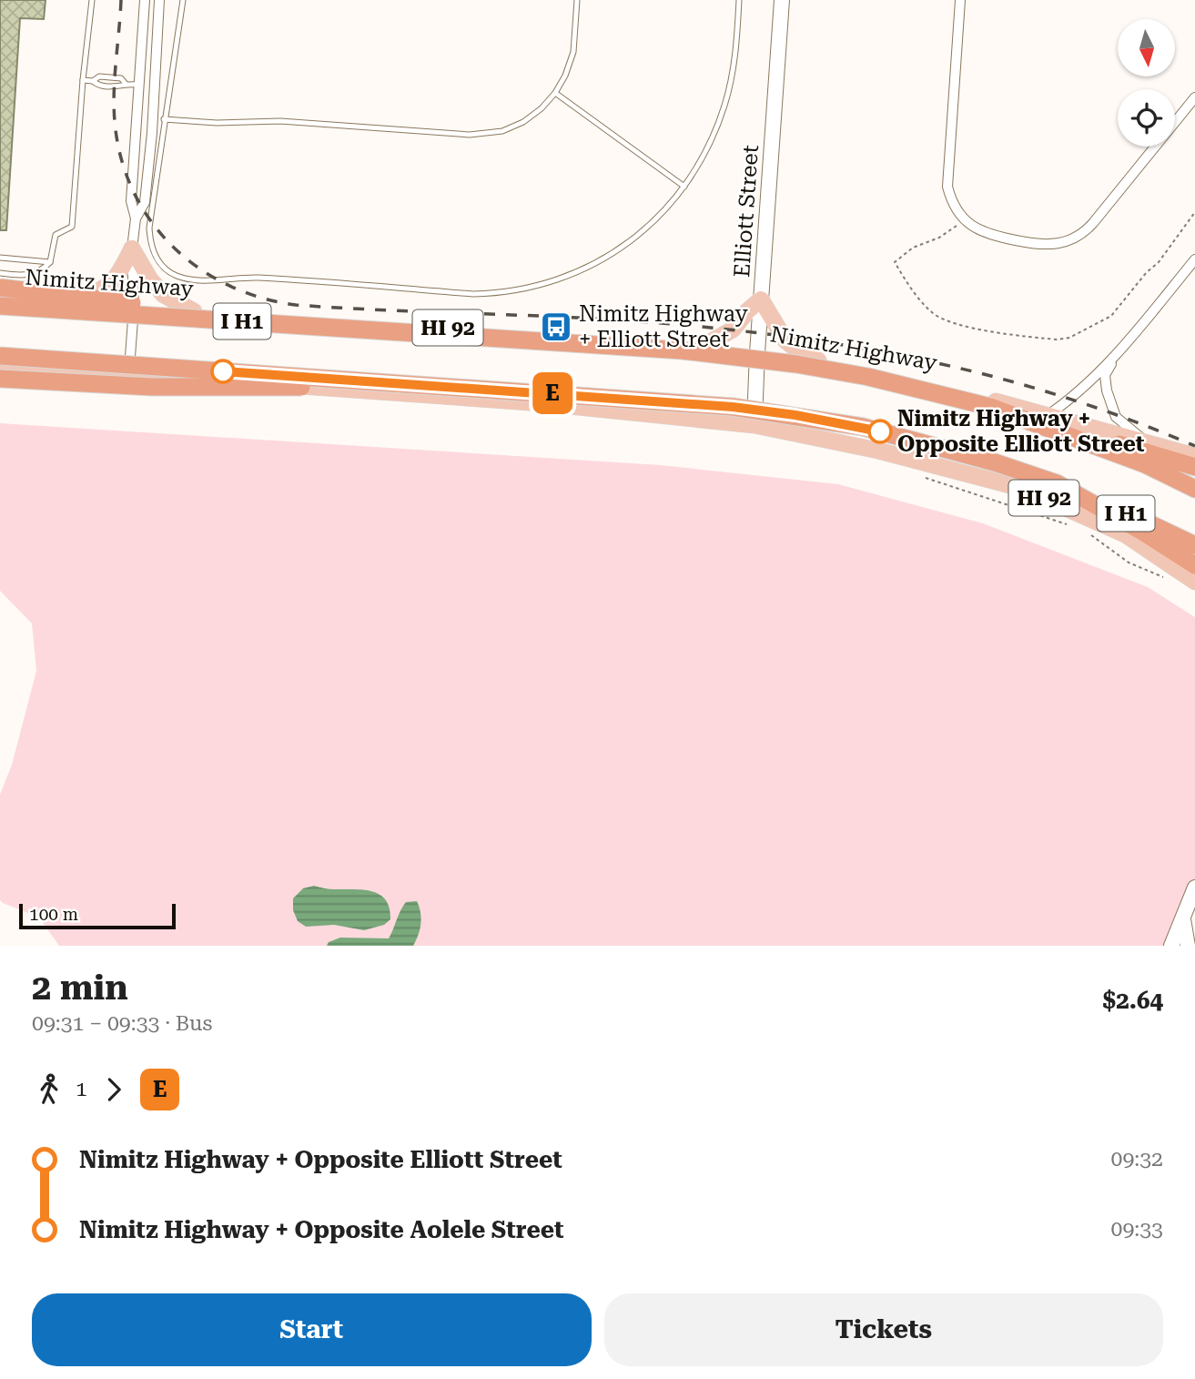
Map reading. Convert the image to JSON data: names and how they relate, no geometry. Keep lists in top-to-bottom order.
{
  "streets": {
    "highway": ["I H1"],
    "main road": ["Nimitz Highway", "HI 92"],
    "street": ["Elliott Street"]
  },
  "crossings": [
    ["Elliott Street", "Nimitz Highway"],
    ["Elliott Street", "HI 92"]
  ],
  "places": {
    "bus stop": ["Nimitz Highway + Elliott Street"],
    "other": ["Nimitz Highway + Opposite Elliott Street"]
  },
  "lines": ["bus line E"],
  "scale_bar": "100 m",
  "north": "bottom",
  "page": {
    "on_map": "E",
    "scale": "100 m",
    "heading": ["2 min", "09:31 – 09:33 · Bus", "$2.64"],
    "legs": ["1", "E"],
    "list": [
      {
        "name": "Nimitz Highway + Opposite Elliott Street",
        "value": "09:32"
      },
      {
        "name": "Nimitz Highway + Opposite Aolele Street",
        "value": "09:33"
      }
    ],
    "buttons": ["Start", "Tickets"]
  }
}
